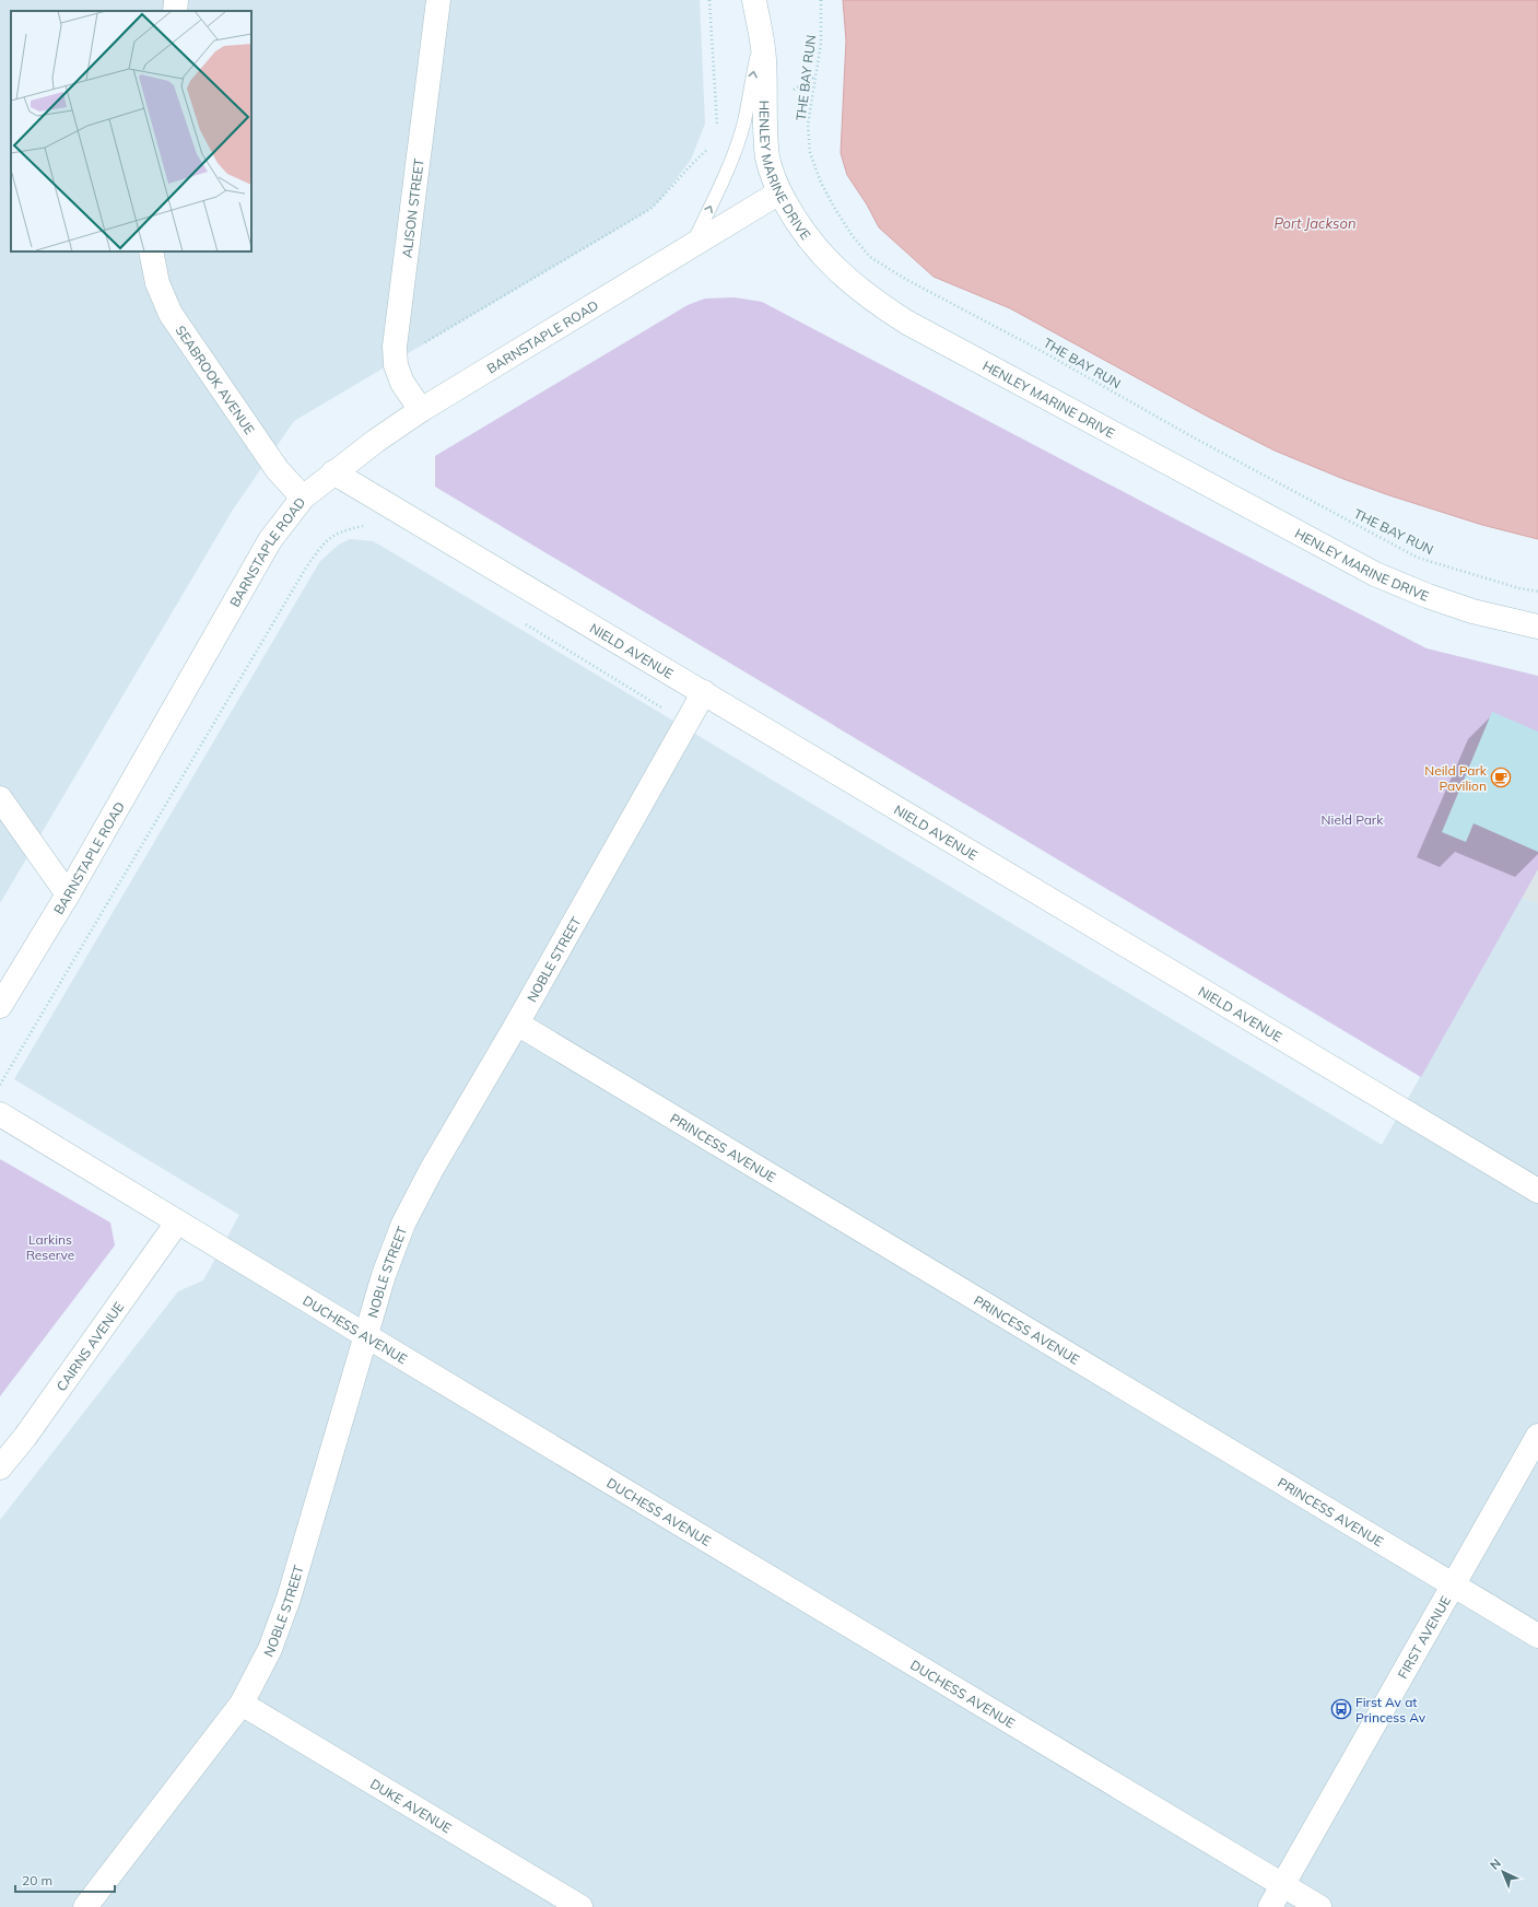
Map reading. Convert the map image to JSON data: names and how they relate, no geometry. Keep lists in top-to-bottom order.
{
  "streets": {
    "street": [
      "HENLEY MARINE DRIVE",
      "ALISON STREET",
      "BARNSTAPLE ROAD",
      "SEABROOK AVENUE",
      "NIELD AVENUE",
      "NOBLE STREET",
      "PRINCESS AVENUE",
      "DUCHESS AVENUE",
      "CAIRNS AVENUE",
      "FIRST AVENUE",
      "DUKE AVENUE"
    ],
    "path": ["THE BAY RUN"]
  },
  "crossings": [
    ["HENLEY MARINE DRIVE", "BARNSTAPLE ROAD"],
    ["ALISON STREET", "BARNSTAPLE ROAD"],
    ["BARNSTAPLE ROAD", "SEABROOK AVENUE"],
    ["BARNSTAPLE ROAD", "NIELD AVENUE"],
    ["NIELD AVENUE", "NOBLE STREET"],
    ["NOBLE STREET", "PRINCESS AVENUE"],
    ["NOBLE STREET", "DUCHESS AVENUE"],
    ["NOBLE STREET", "DUKE AVENUE"],
    ["PRINCESS AVENUE", "FIRST AVENUE"],
    ["DUCHESS AVENUE", "CAIRNS AVENUE"],
    ["DUCHESS AVENUE", "FIRST AVENUE"]
  ],
  "water": ["Port Jackson"],
  "parks": ["Nield Park", "Larkins Reserve"],
  "places": {
    "cafe": ["Neild Park Pavilion"],
    "bus stop": ["First Av at Princess Av"]
  },
  "scale_bar": "20 m",
  "north": "top left"
}
